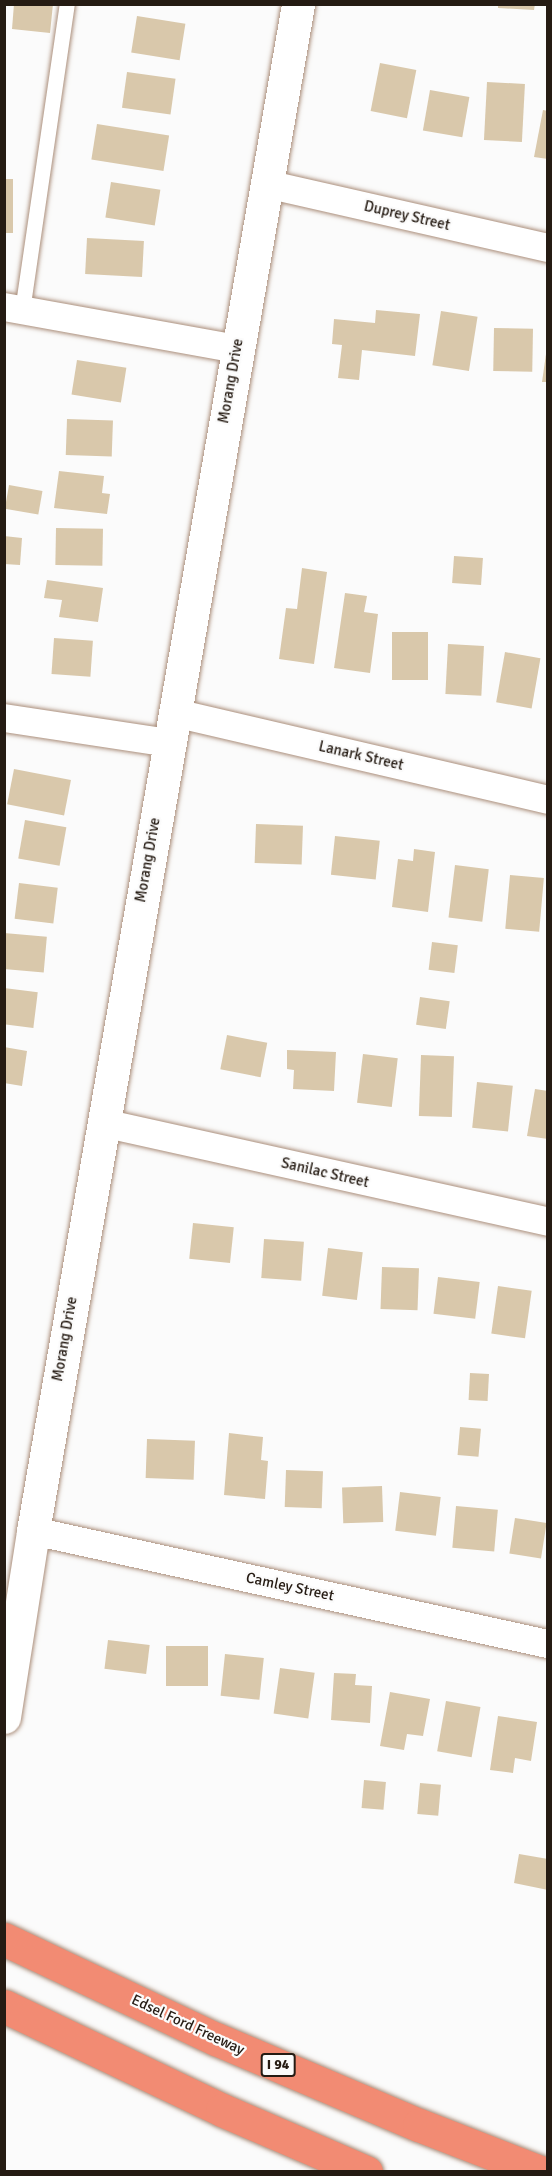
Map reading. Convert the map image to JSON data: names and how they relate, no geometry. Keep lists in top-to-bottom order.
{
  "streets": {
    "highway": ["Edsel Ford Freeway", "I 94"],
    "street": [
      "Duprey Street",
      "Morang Drive",
      "Lanark Street",
      "Sanilac Street",
      "Camley Street"
    ]
  },
  "crossings": [
    ["Duprey Street", "Morang Drive"],
    ["Morang Drive", "Lanark Street"],
    ["Morang Drive", "Sanilac Street"],
    ["Morang Drive", "Camley Street"]
  ]
}
